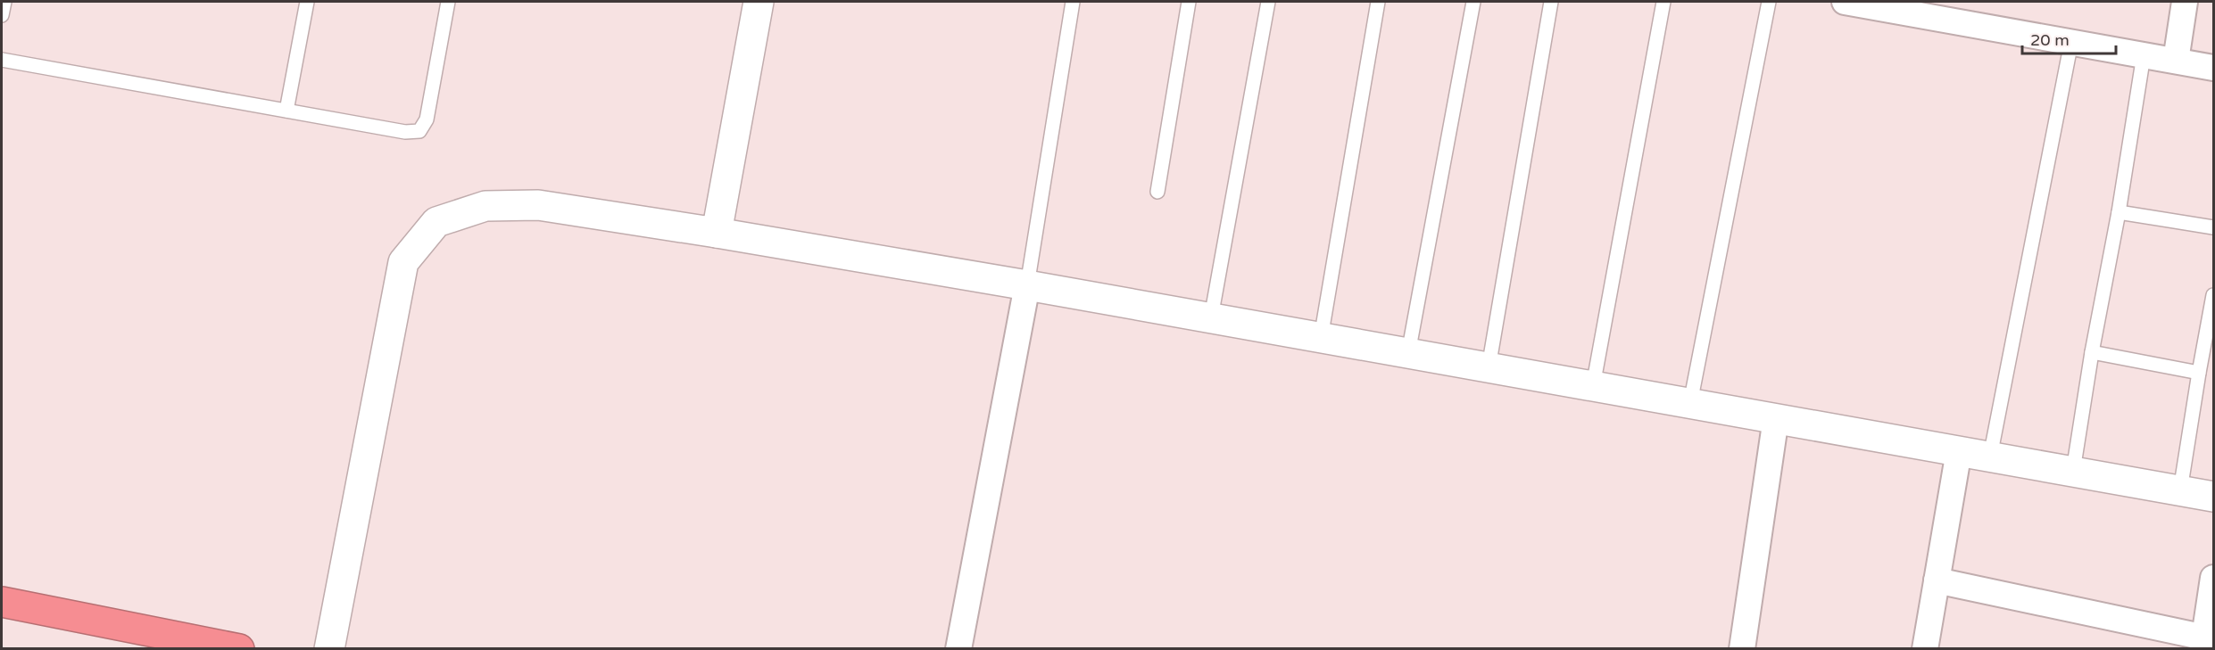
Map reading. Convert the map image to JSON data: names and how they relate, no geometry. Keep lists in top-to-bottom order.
{
  "scale_bar": "20 m"
}
